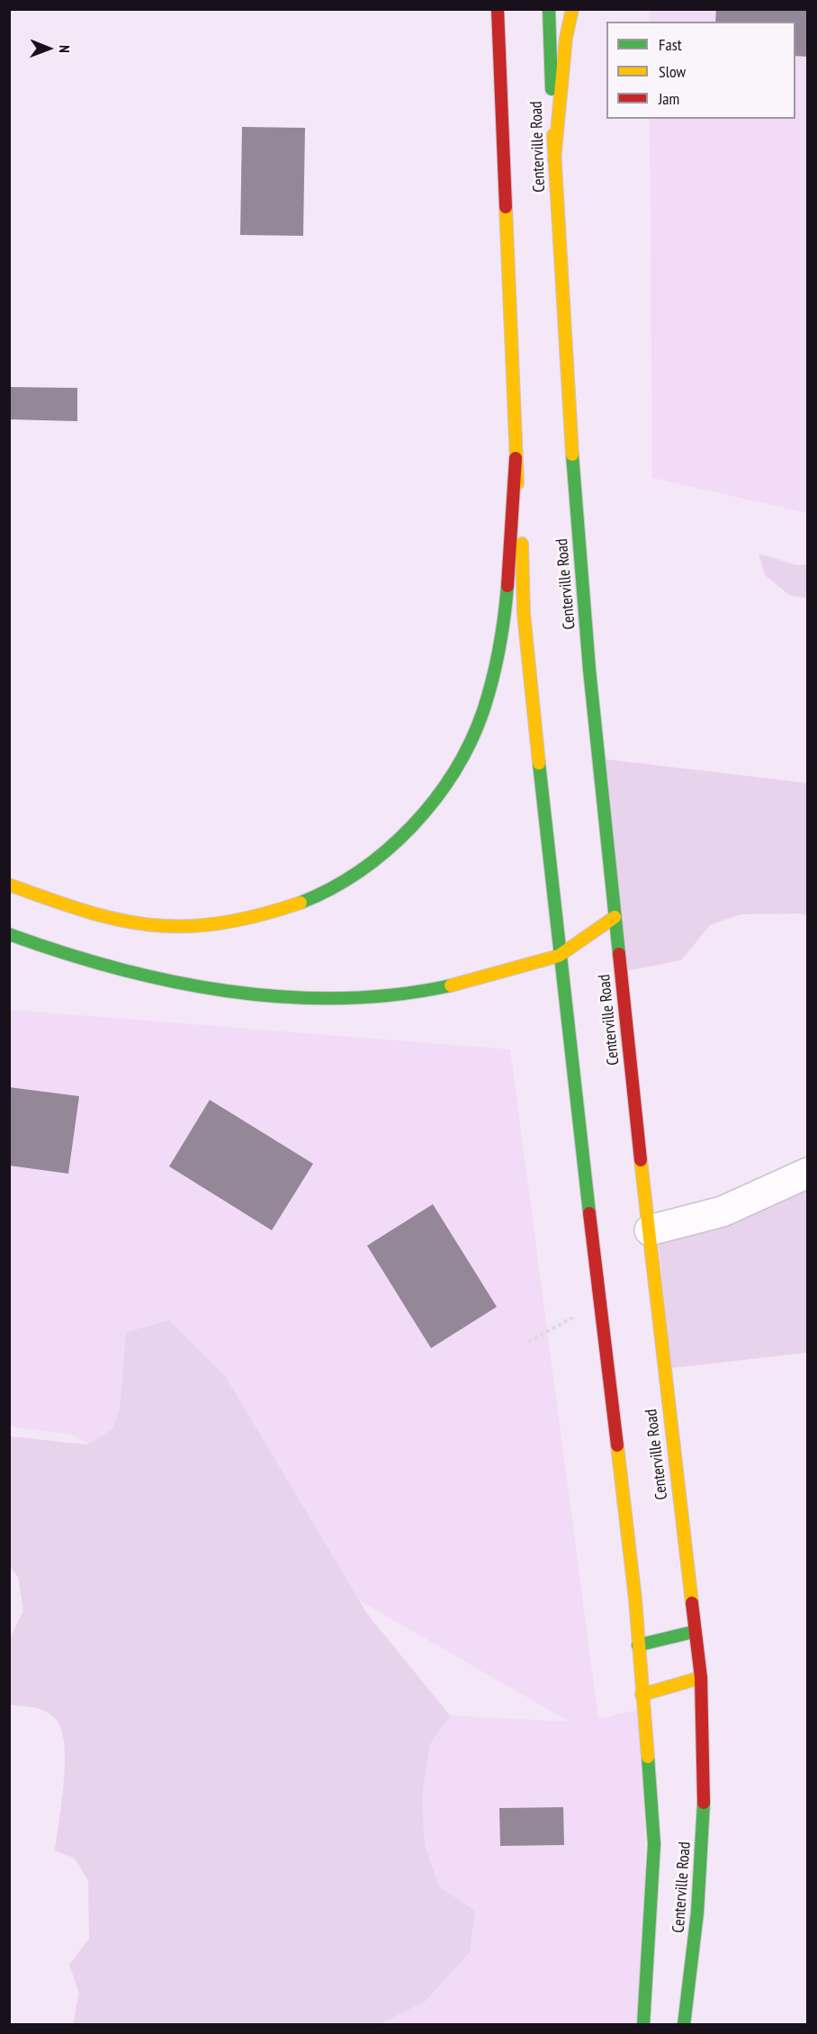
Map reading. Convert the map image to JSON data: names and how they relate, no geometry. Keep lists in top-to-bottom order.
{
  "streets": {
    "main road": ["Centerville Road"]
  },
  "legend": ["Fast", "Slow", "Jam"],
  "north": "right"
}
